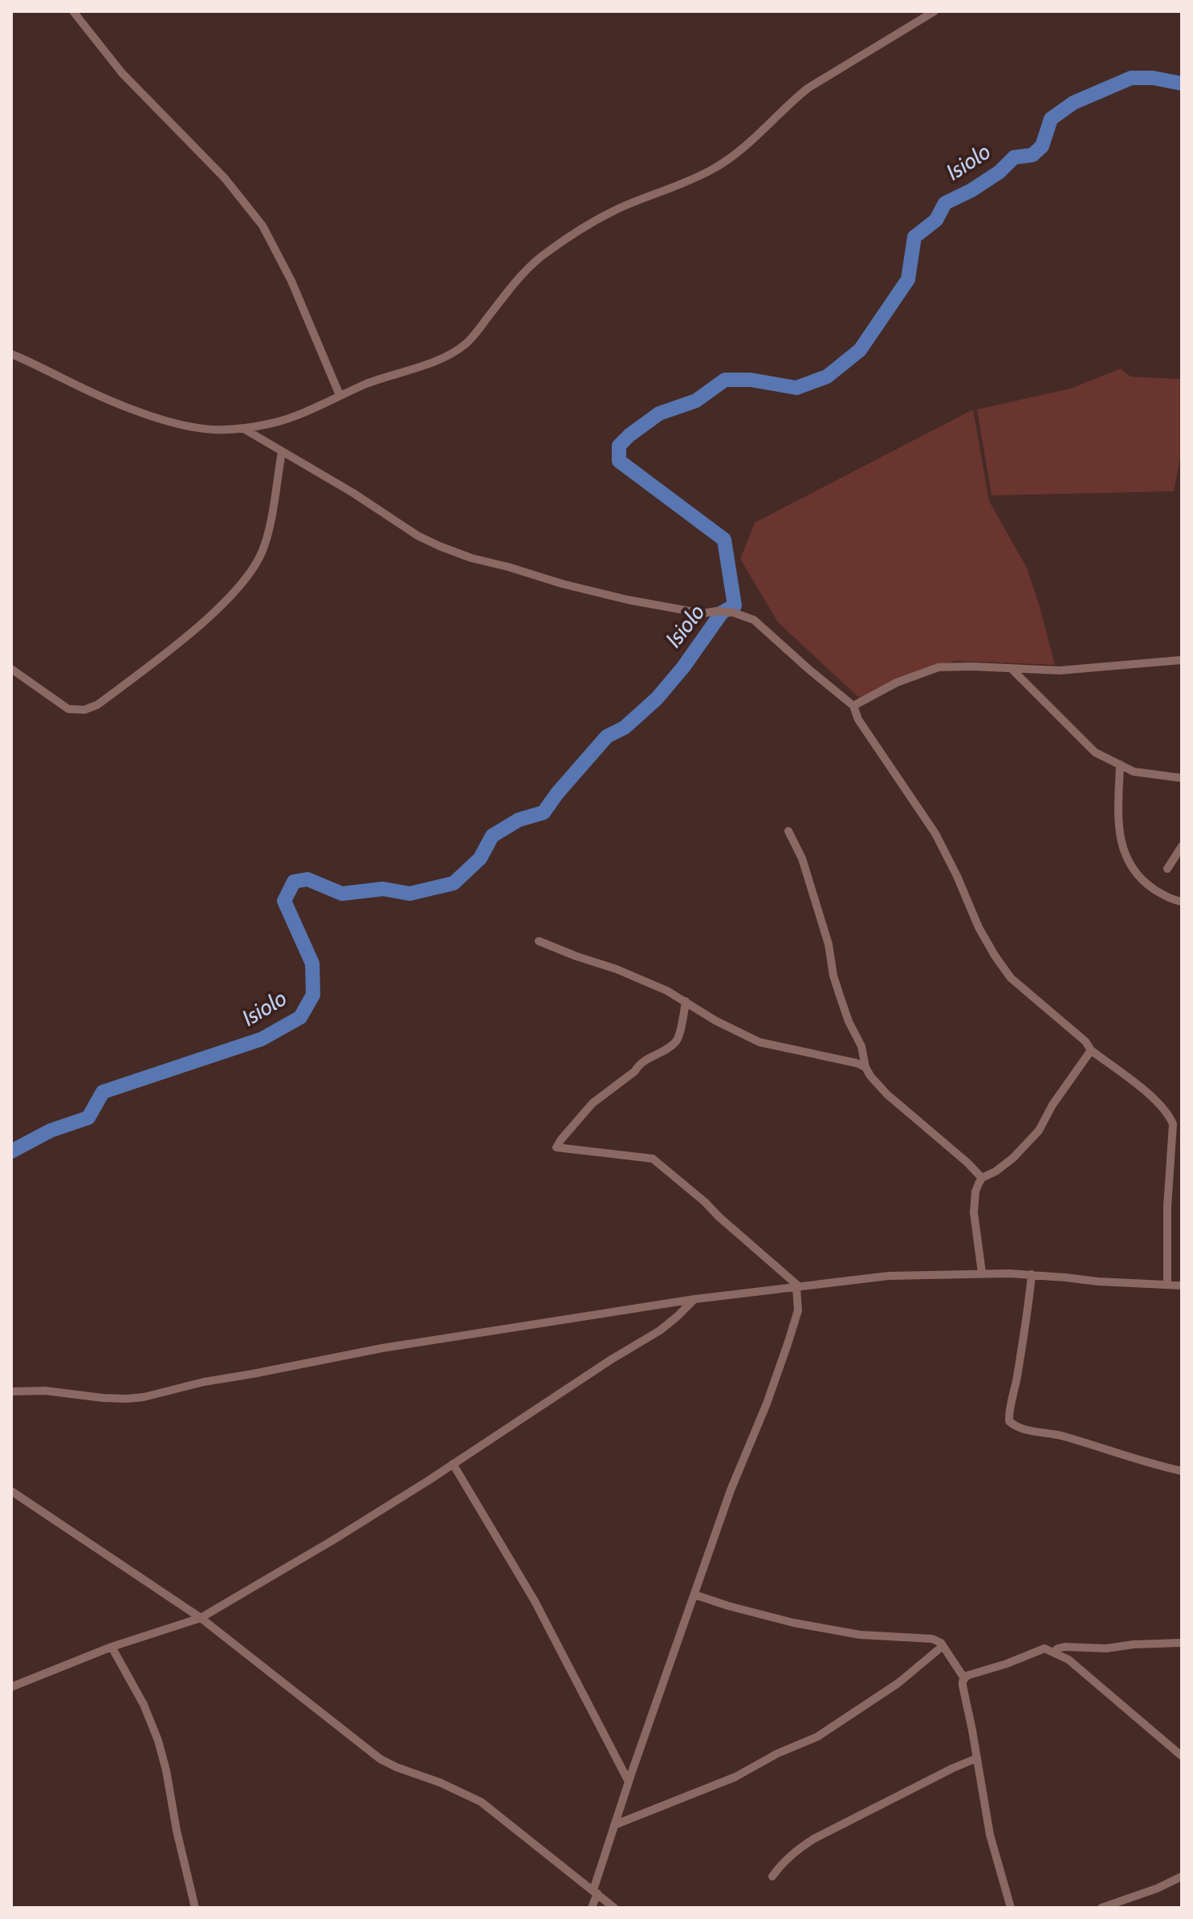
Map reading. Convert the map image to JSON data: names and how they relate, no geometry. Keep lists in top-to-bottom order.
{
  "water": ["Isiolo"]
}
